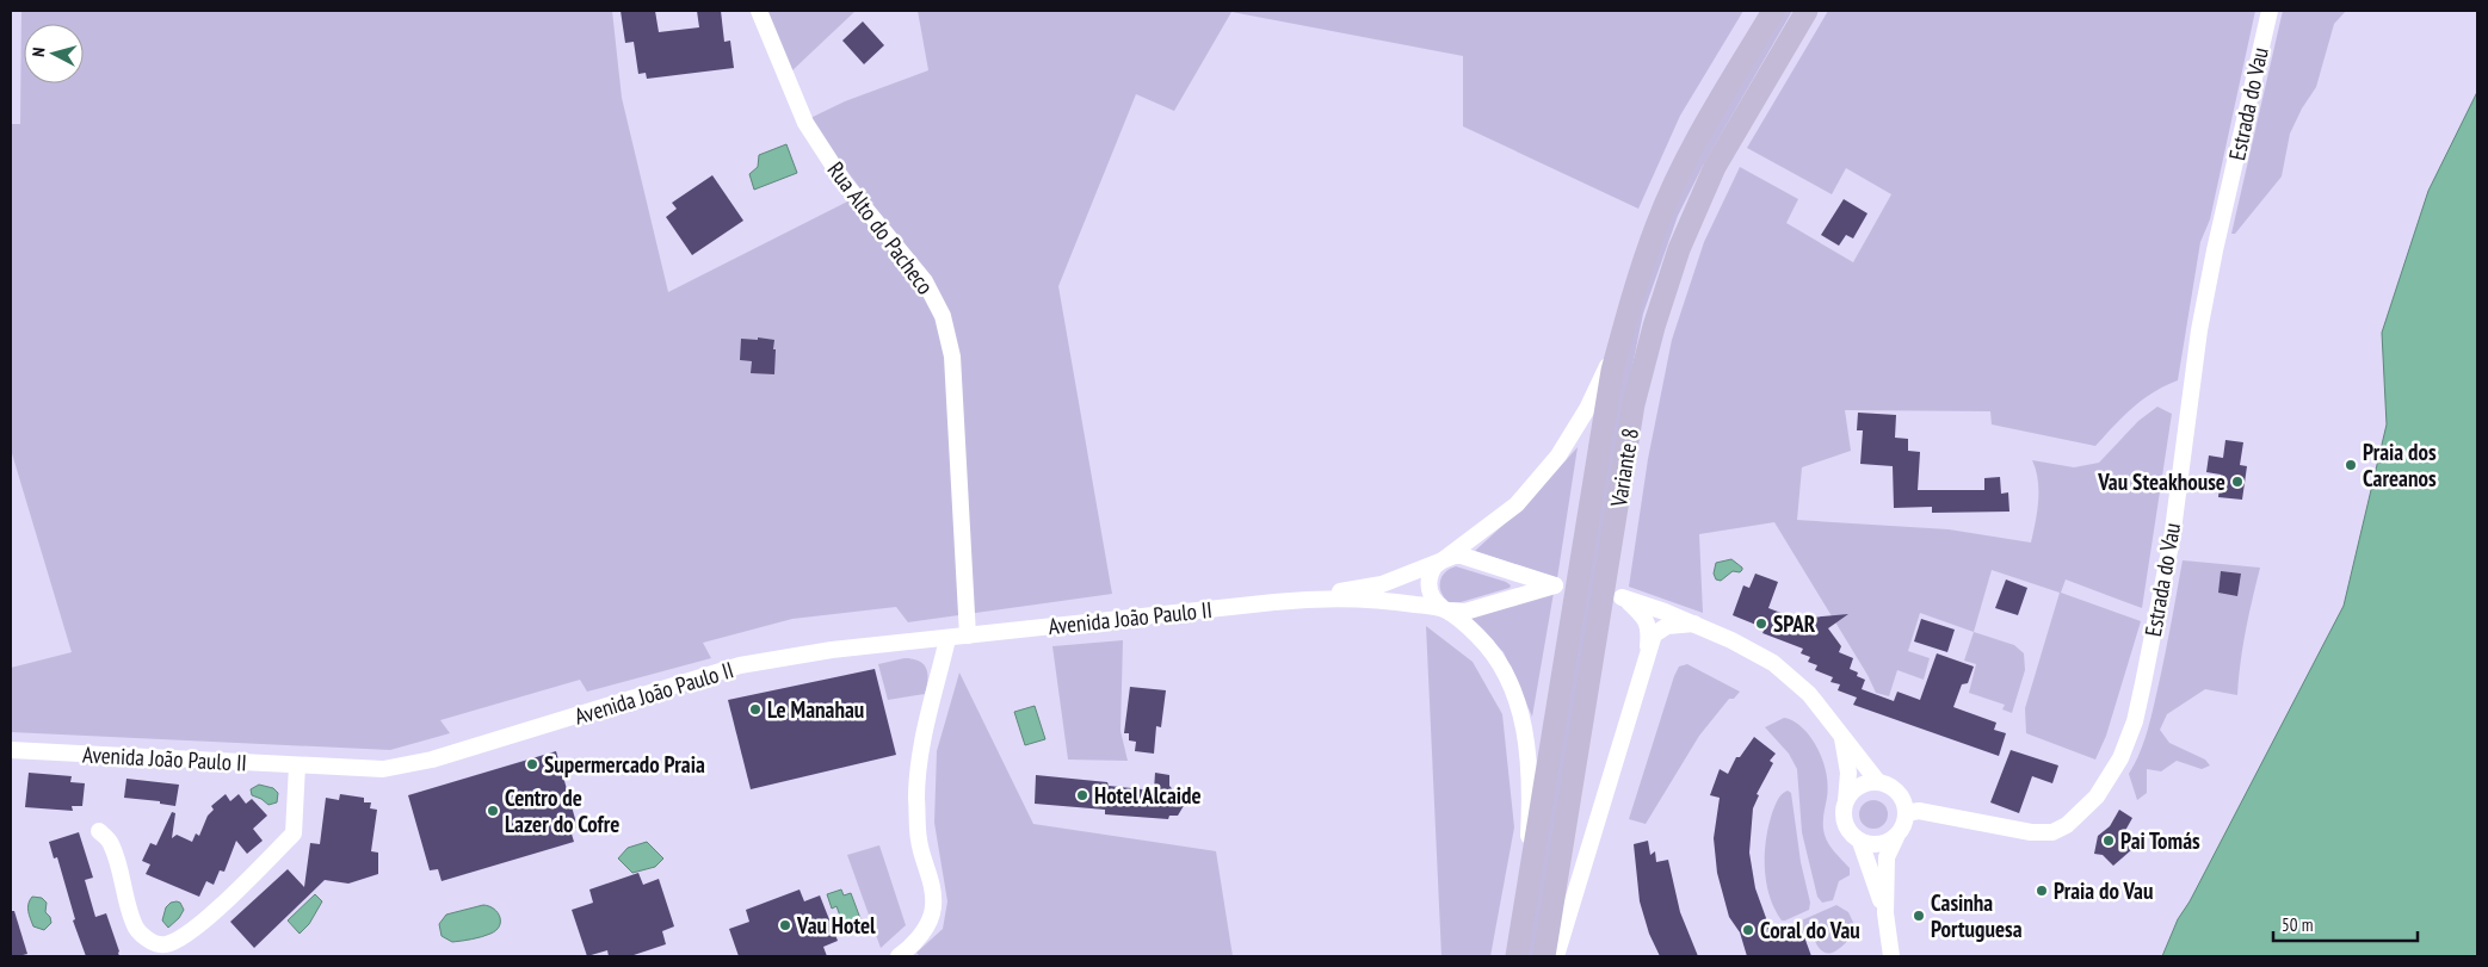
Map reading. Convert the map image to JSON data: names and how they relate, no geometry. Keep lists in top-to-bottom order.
{
  "streets": {
    "main road": ["Variante 8"],
    "street": ["Estrada do Vau", "Rua Alto do Pacheco", "Avenida João Paulo II"]
  },
  "crossings": [
    ["Rua Alto do Pacheco", "Avenida João Paulo II"]
  ],
  "places": [
    "Praia dos Careanos",
    "Vau Steakhouse",
    "SPAR",
    "Le Manahau",
    "Supermercado Praia",
    "Hotel Alcaide",
    "Centro de Lazer do Cofre",
    "Pai Tomás",
    "Praia do Vau",
    "Casinha Portuguesa",
    "Vau Hotel",
    "Coral do Vau"
  ],
  "scale_bar": "50 m",
  "north": "left"
}
